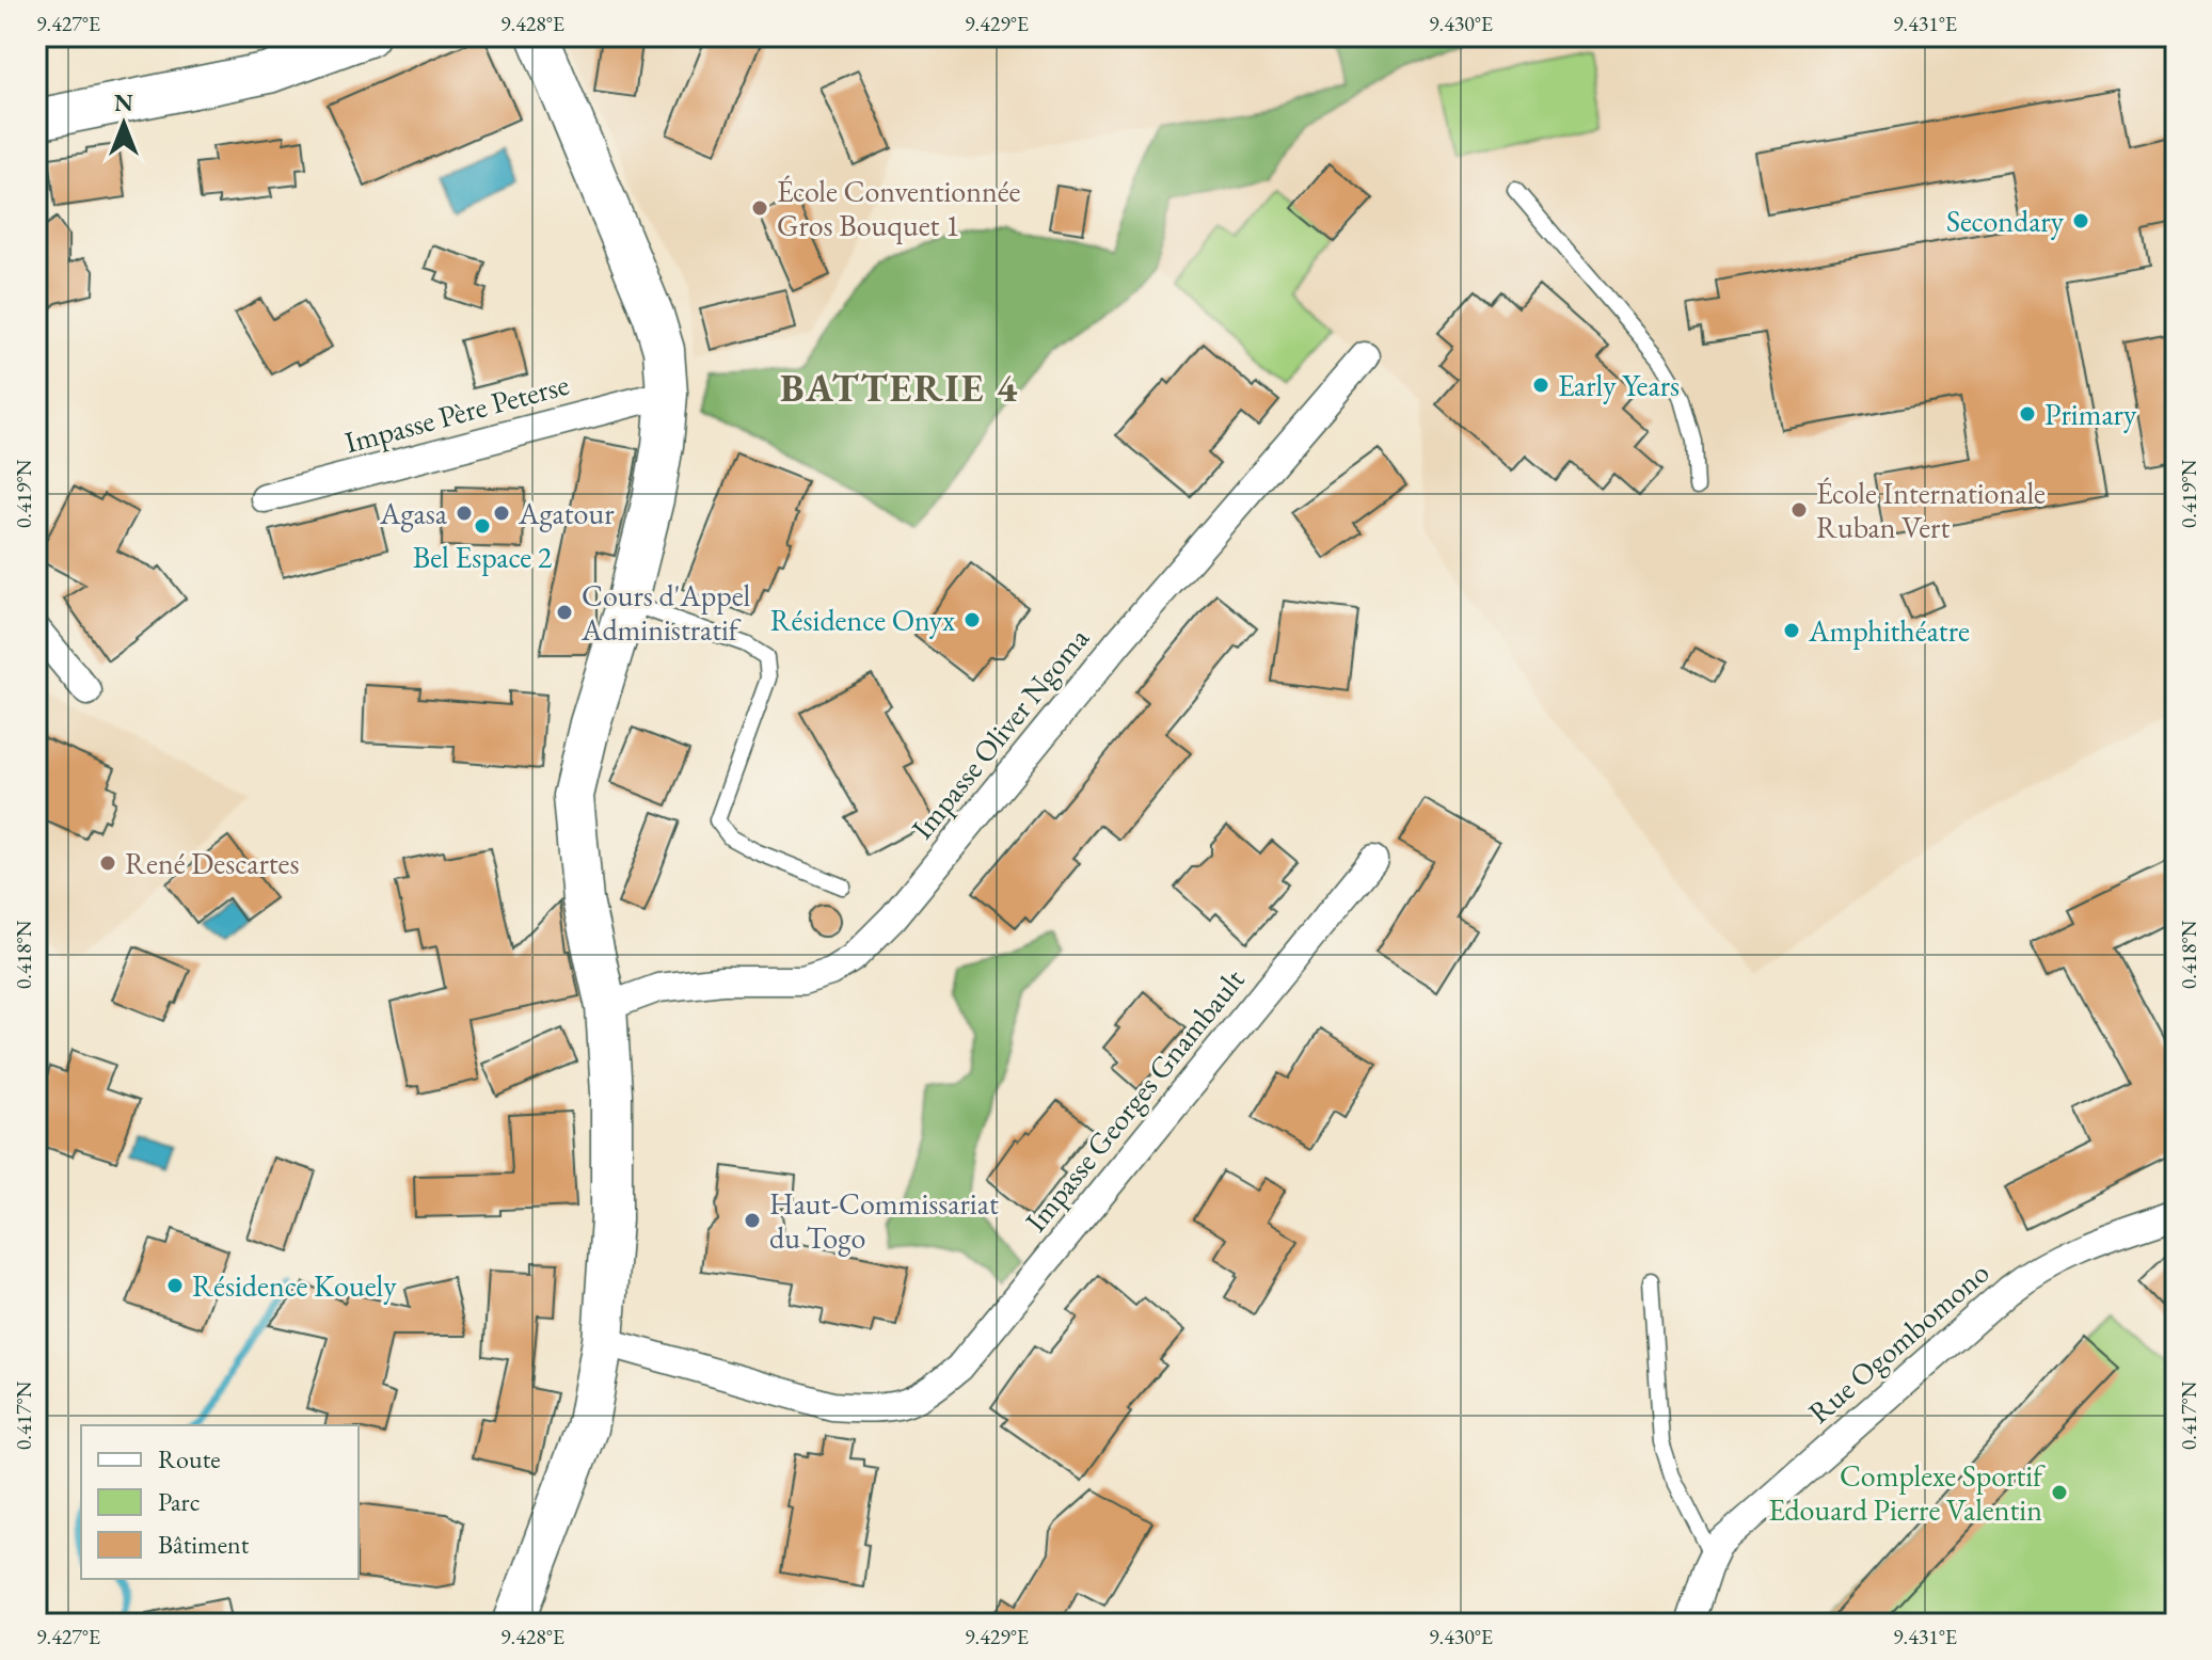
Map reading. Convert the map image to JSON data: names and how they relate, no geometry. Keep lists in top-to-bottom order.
{
  "streets": {
    "street": [
      "Impasse Père Peterse",
      "Impasse Oliver Ngoma",
      "Impasse Georges Gnambault",
      "Rue Ogombomono"
    ]
  },
  "districts": ["BATTERIE 4"],
  "places": [
    "École Conventionnée Gros Bouquet 1",
    "Secondary",
    "Early Years",
    "Primary",
    "École Internationale Ruban Vert",
    "Agasa",
    "Agatour",
    "Bel Espace 2",
    "Cours d'Appel Administratif",
    "Résidence Onyx",
    "Amphithéatre",
    "René Descartes",
    "Haut-Commissariat du Togo",
    "Résidence Kouely",
    "Complexe Sportif Edouard Pierre Valentin"
  ],
  "legend": ["Route", "Parc", "Bâtiment"],
  "north": "top",
  "coordinates": [
    "9.427°E",
    "9.428°E",
    "9.429°E",
    "9.430°E",
    "9.431°E",
    "0.419°N",
    "0.418°N",
    "0.417°N"
  ]
}
